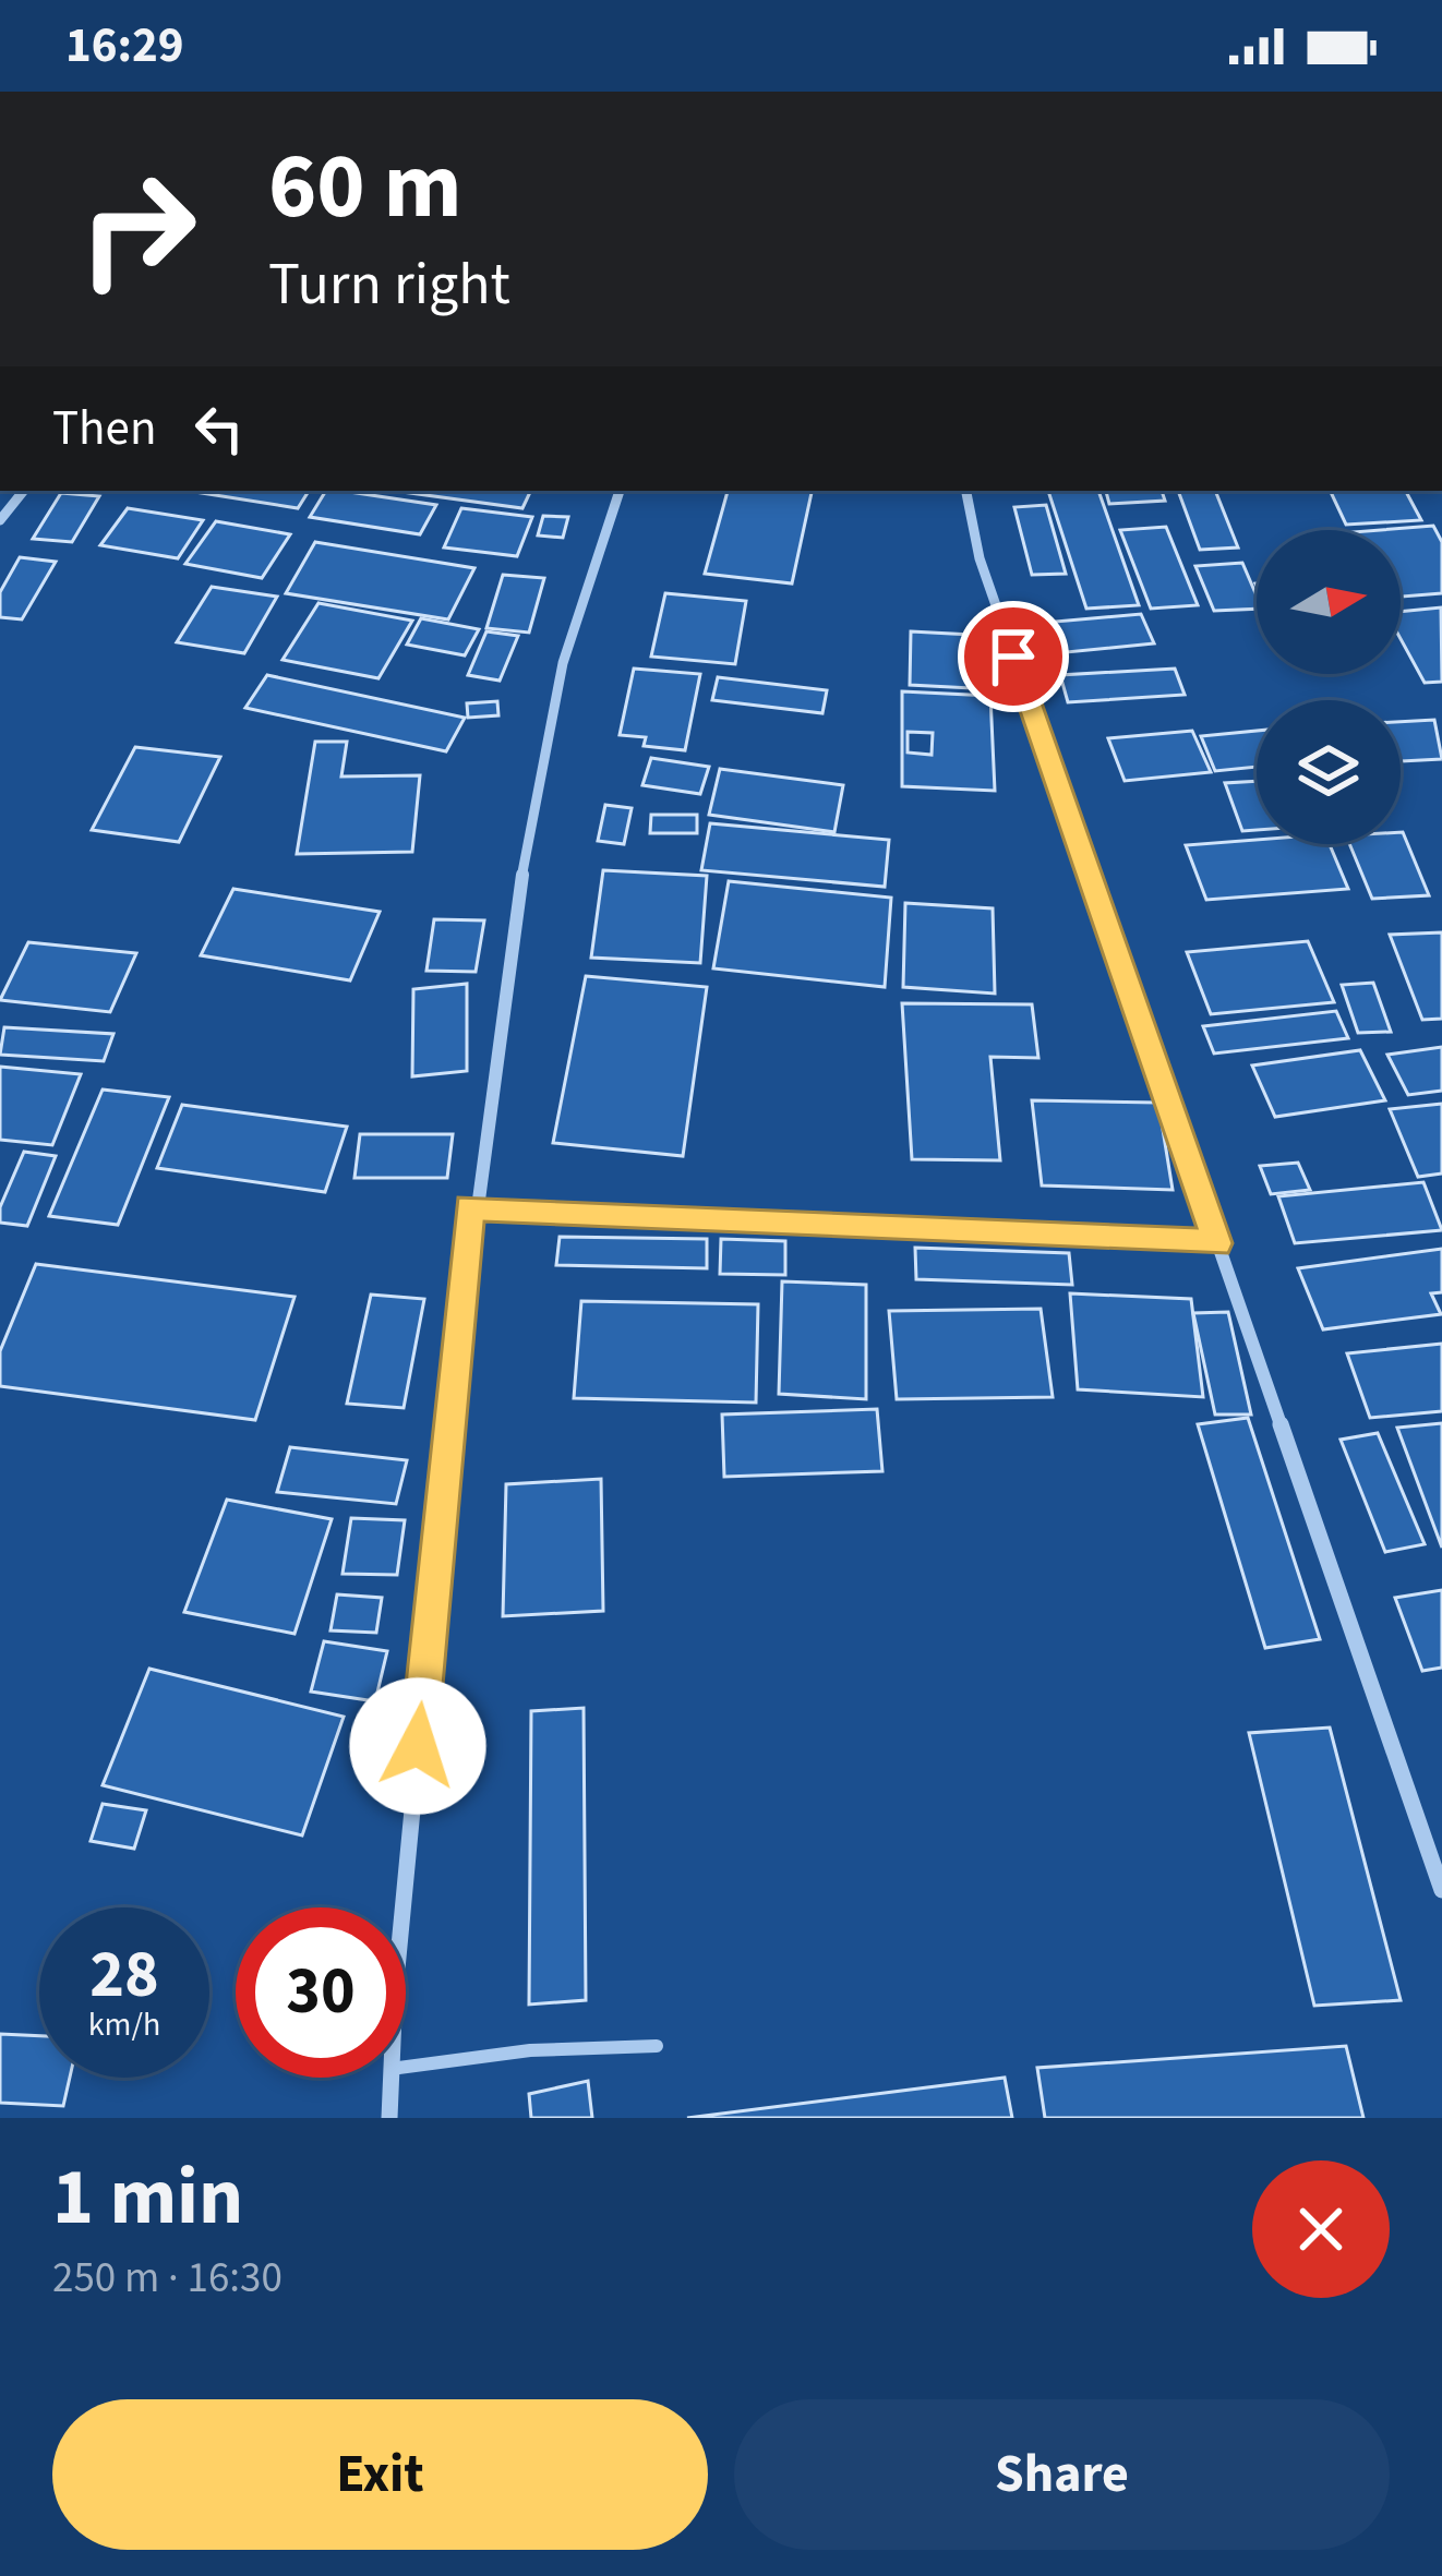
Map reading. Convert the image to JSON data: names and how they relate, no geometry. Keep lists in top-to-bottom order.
{
  "north": "right",
  "page": {
    "status": "16:29",
    "turn": ["60 m", "Turn right"],
    "then": "Then",
    "speed": "28 km/h",
    "limit": "30",
    "heading": ["1 min", "250 m · 16:30"],
    "buttons": ["Exit", "Share"]
  }
}
